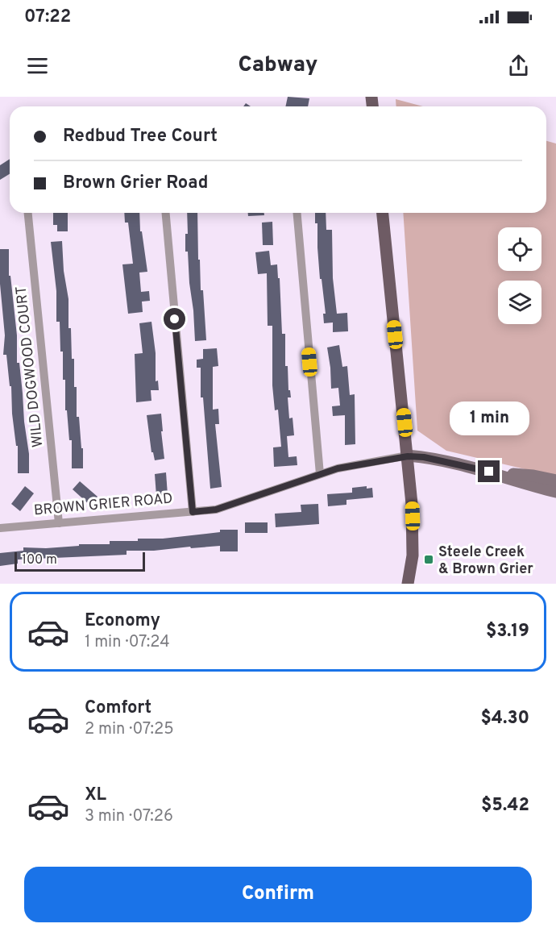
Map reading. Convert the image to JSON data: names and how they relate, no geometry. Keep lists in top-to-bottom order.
{
  "streets": {
    "main road": ["BROWN GRIER ROAD"],
    "street": ["WILD DOGWOOD COURT"]
  },
  "crossings": [
    ["WILD DOGWOOD COURT", "BROWN GRIER ROAD"]
  ],
  "places": {
    "transit": ["Steele Creek & Brown Grier"]
  },
  "scale_bar": "100 m",
  "page": {
    "status": "07:22",
    "header": "Cabway",
    "banner": ["Redbud Tree Court", "Brown Grier Road"],
    "bubble": "1 min",
    "scale": "100 m",
    "list": [
      {
        "name": "Economy",
        "note": "1 min · 07:24",
        "value": "$3.19"
      },
      {
        "name": "Comfort",
        "note": "2 min · 07:25",
        "value": "$4.30"
      },
      {
        "name": "XL",
        "note": "3 min · 07:26",
        "value": "$5.42"
      }
    ],
    "buttons": "Confirm"
  }
}
